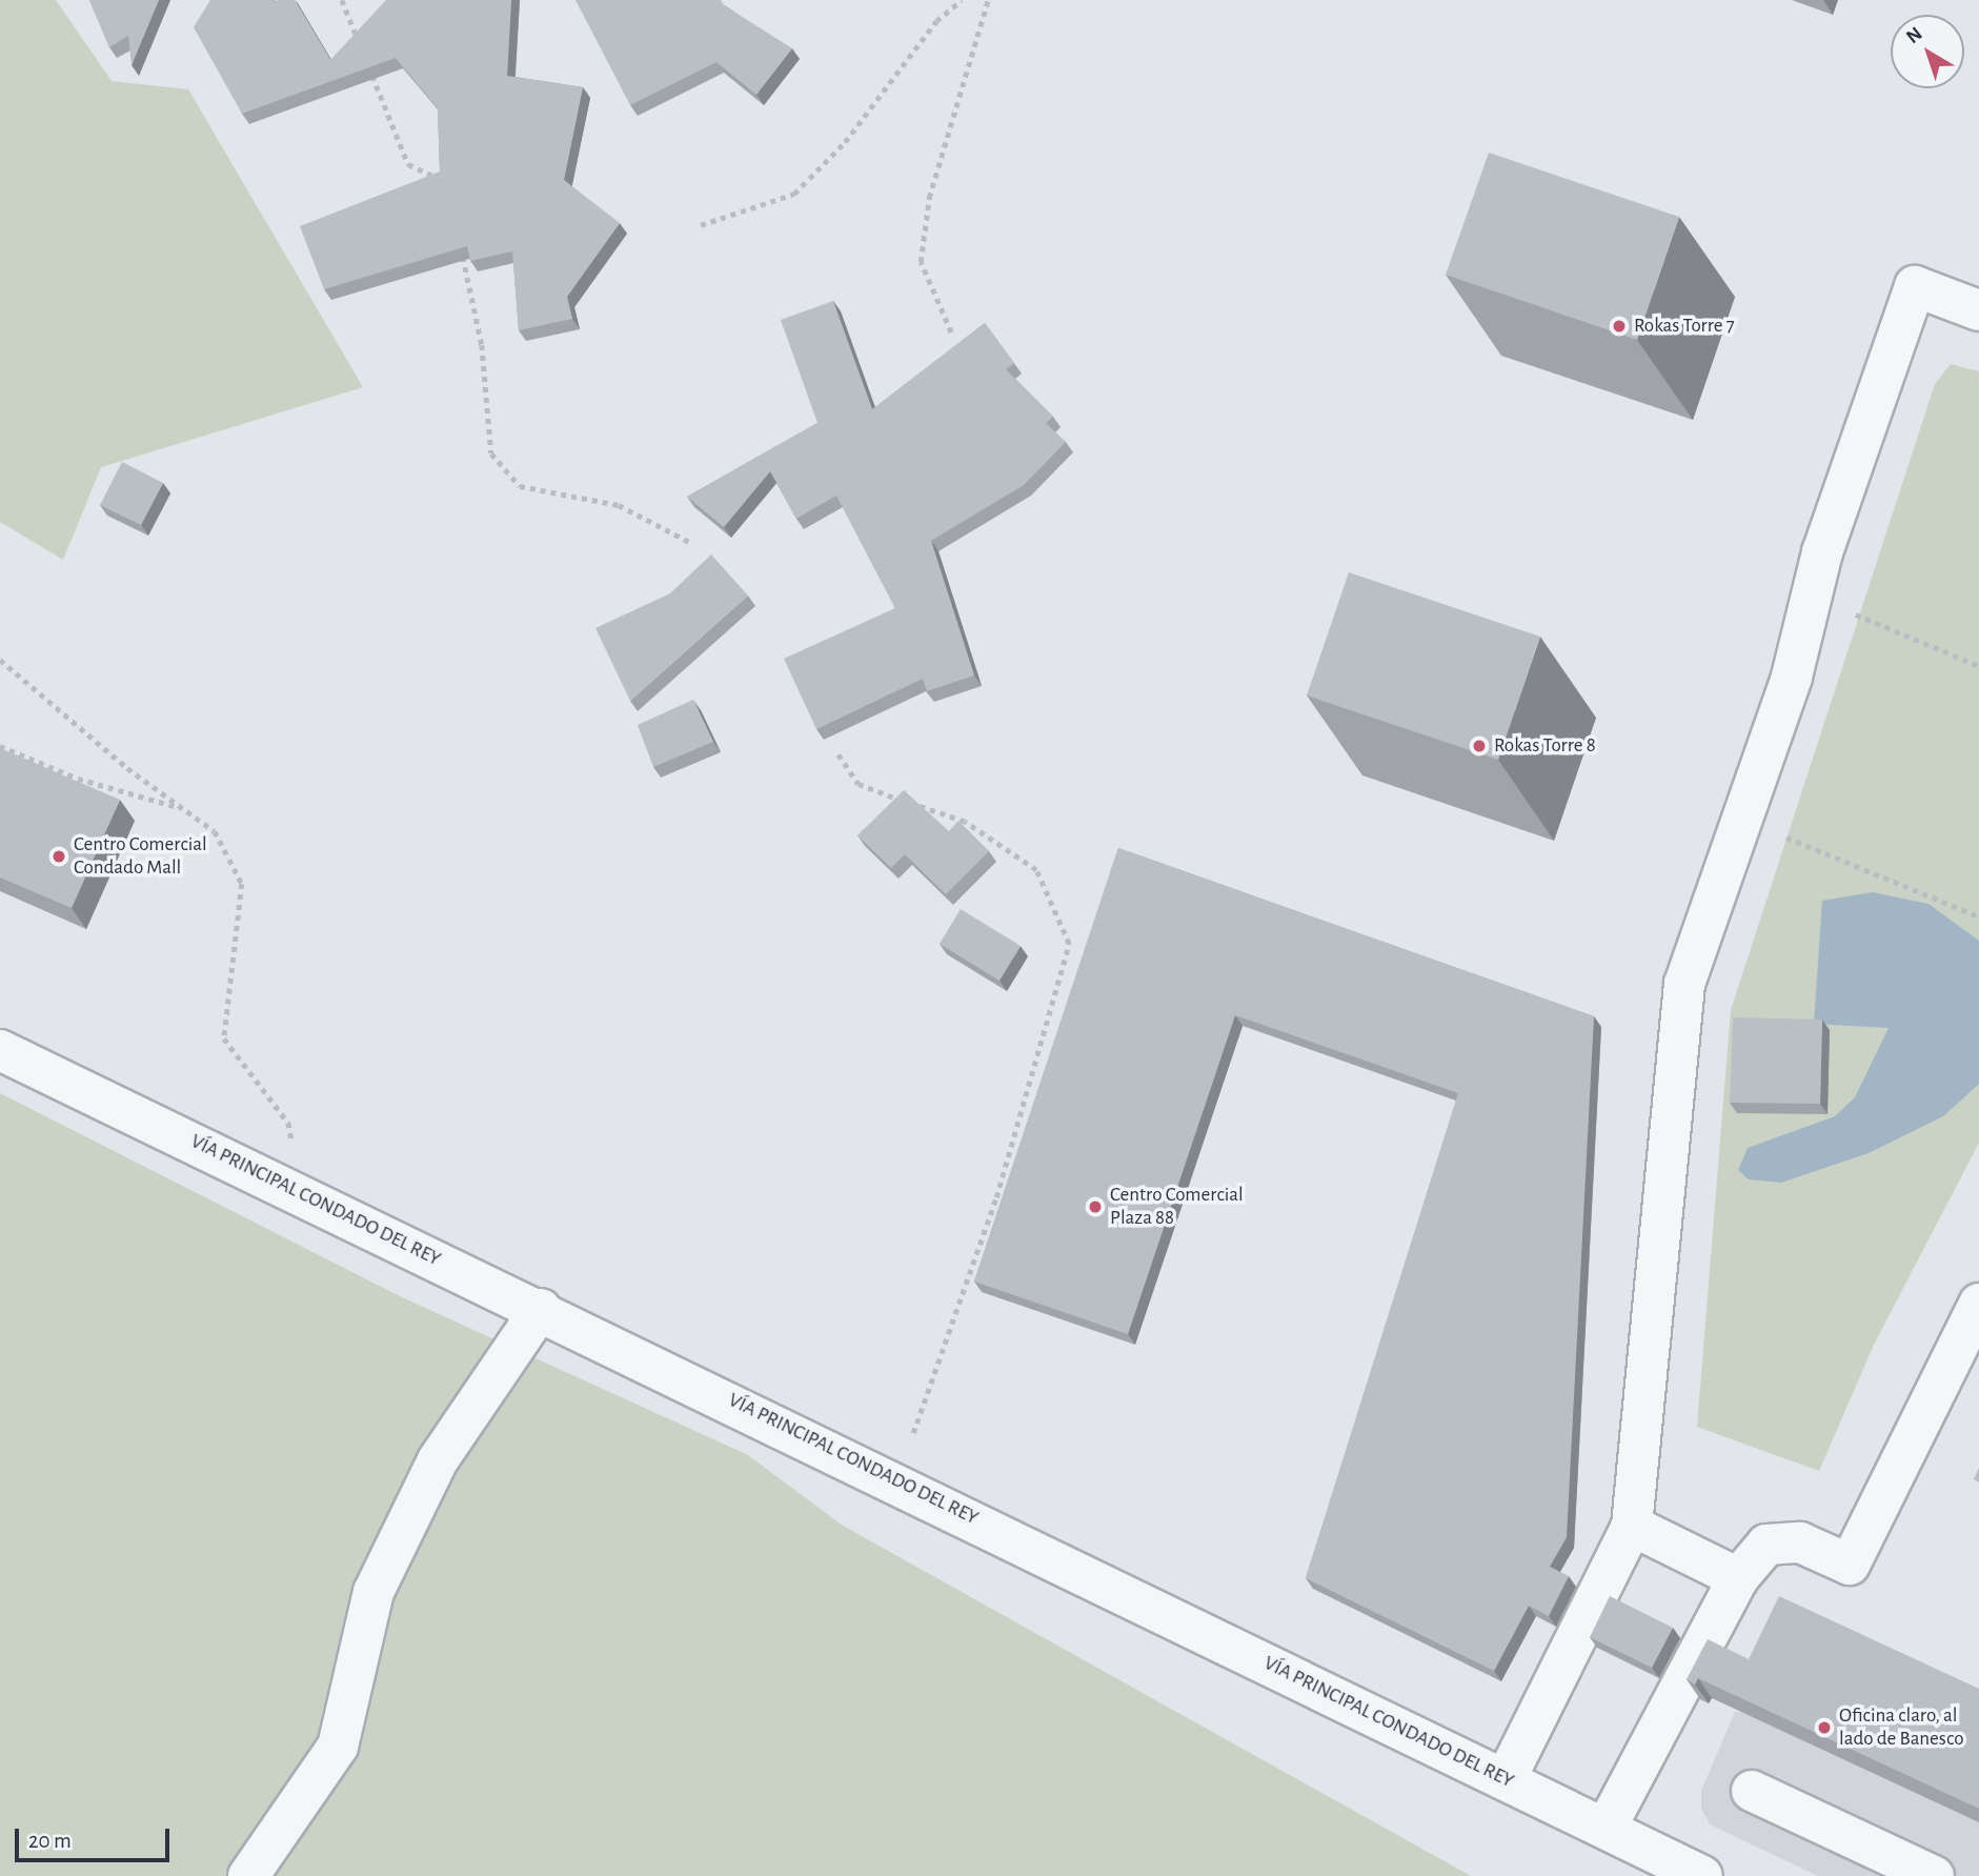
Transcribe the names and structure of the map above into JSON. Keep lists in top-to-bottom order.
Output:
{
  "streets": {
    "street": ["VÍA PRINCIPAL CONDADO DEL REY"]
  },
  "places": [
    "Rokas Torre 7",
    "Rokas Torre 8",
    "Centro Comercial Condado Mall",
    "Centro Comercial Plaza 88",
    "Oficina claro, al lado de Banesco"
  ],
  "scale_bar": "20 m",
  "north": "top left"
}
